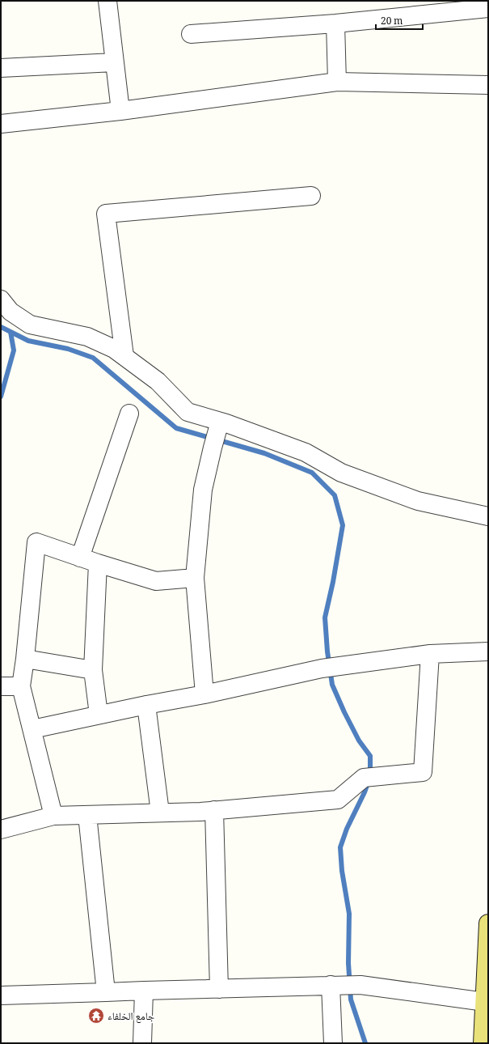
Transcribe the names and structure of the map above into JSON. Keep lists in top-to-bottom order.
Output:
{
  "places": {
    "temple": ["جامع الخلفاء"]
  },
  "scale_bar": "20 m"
}
